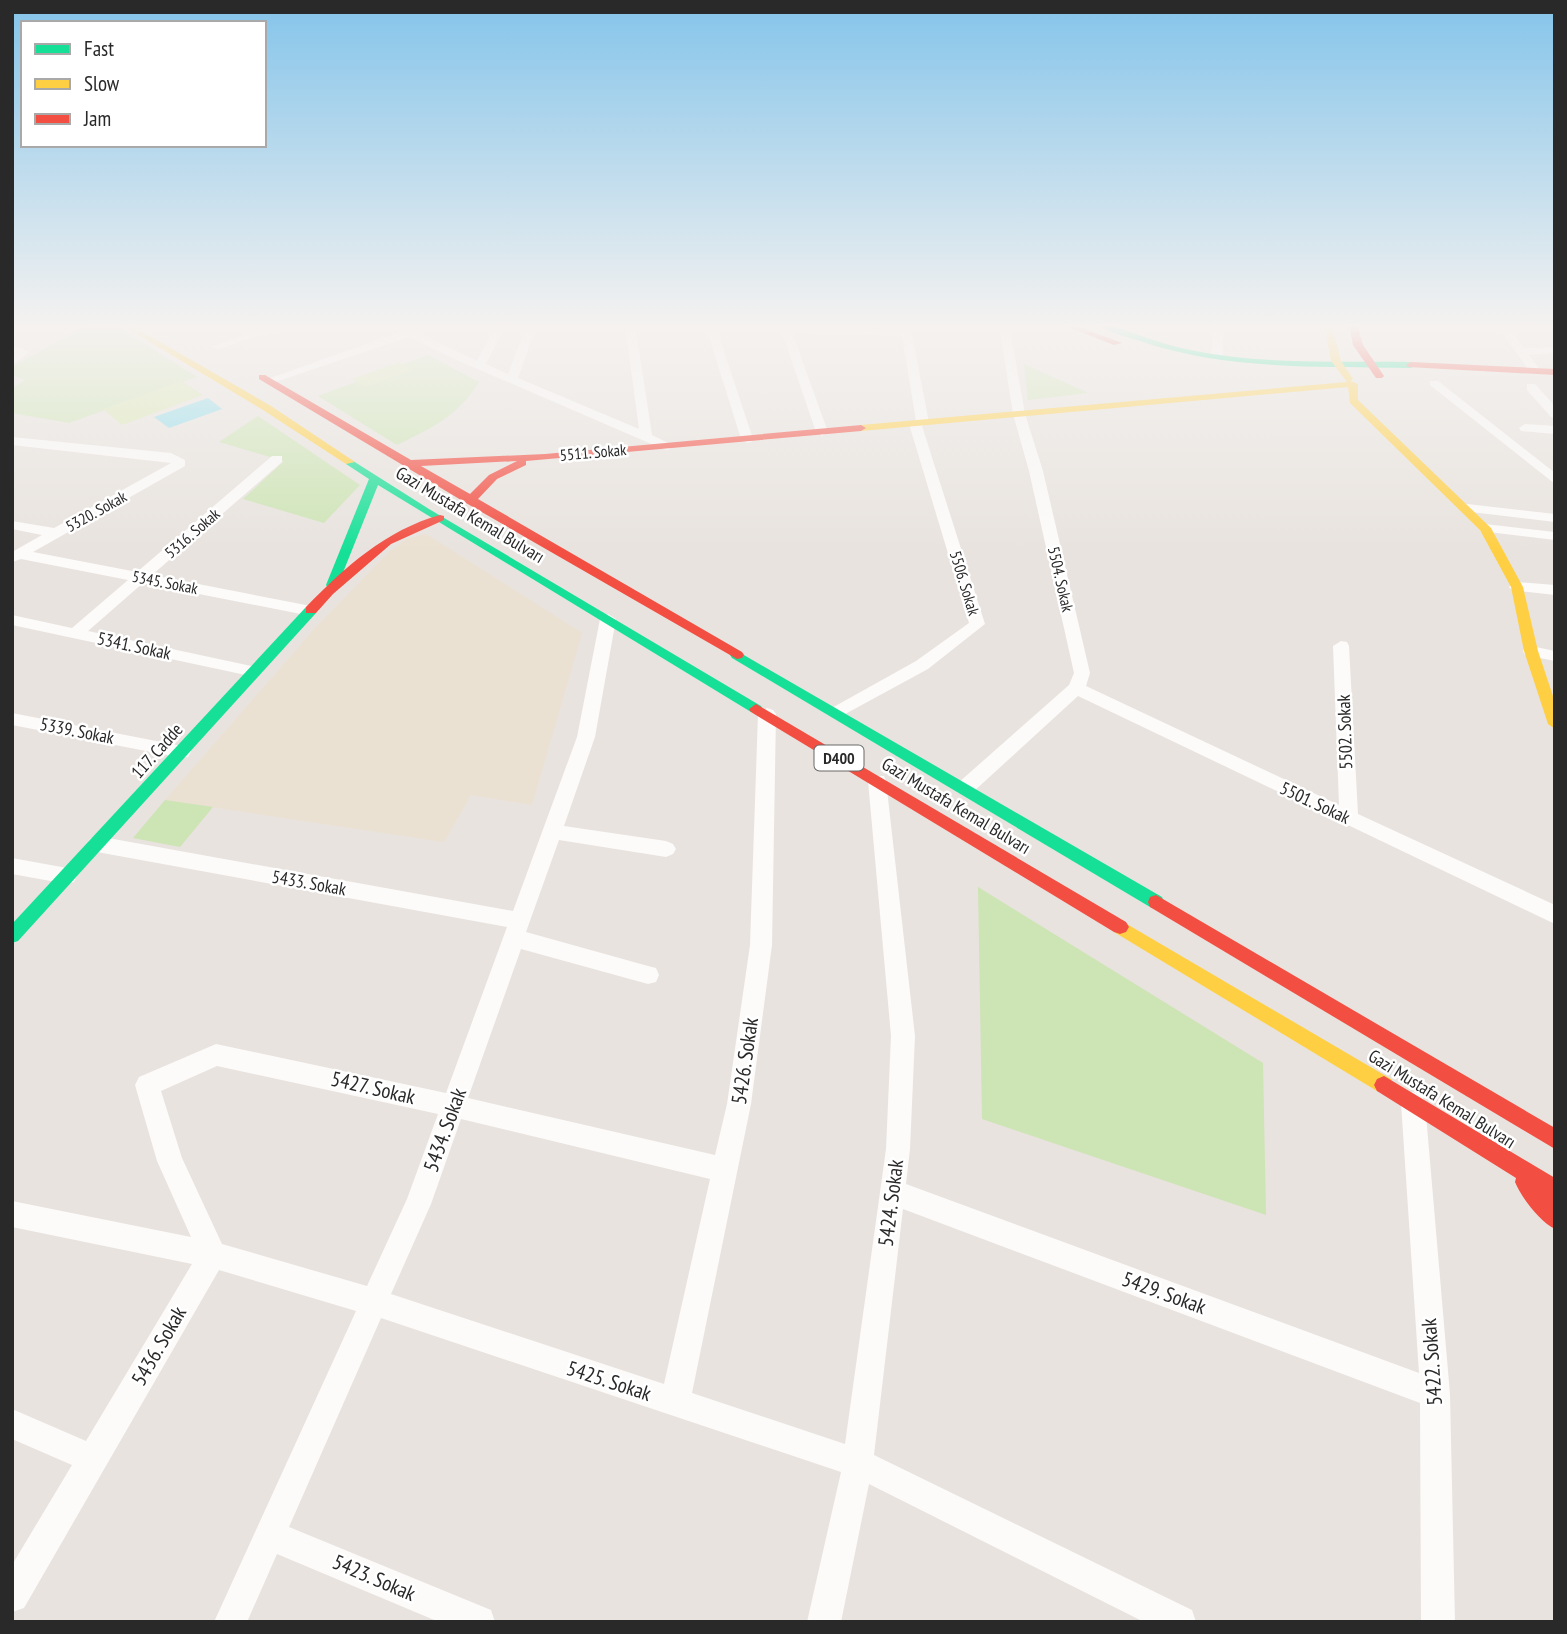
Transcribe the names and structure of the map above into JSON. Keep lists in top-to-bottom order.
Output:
{
  "streets": {
    "main road": [
      "5511. Sokak",
      "Gazi Mustafa Kemal Bulvarı",
      "117. Cadde",
      "D400"
    ],
    "street": [
      "5320. Sokak",
      "5316. Sokak",
      "5504. Sokak",
      "5345. Sokak",
      "5506. Sokak",
      "5341. Sokak",
      "5339. Sokak",
      "5502. Sokak",
      "5501. Sokak",
      "5433. Sokak",
      "5426. Sokak",
      "5427. Sokak",
      "5434. Sokak",
      "5424. Sokak",
      "5429. Sokak",
      "5436. Sokak",
      "5422. Sokak",
      "5425. Sokak",
      "5423. Sokak"
    ]
  },
  "crossings": [
    ["5511. Sokak", "5504. Sokak"],
    ["5511. Sokak", "5506. Sokak"],
    ["5320. Sokak", "5345. Sokak"],
    ["Gazi Mustafa Kemal Bulvarı", "5506. Sokak"],
    ["Gazi Mustafa Kemal Bulvarı", "117. Cadde"],
    ["Gazi Mustafa Kemal Bulvarı", "5426. Sokak"],
    ["Gazi Mustafa Kemal Bulvarı", "5434. Sokak"],
    ["Gazi Mustafa Kemal Bulvarı", "5424. Sokak"],
    ["Gazi Mustafa Kemal Bulvarı", "5422. Sokak"],
    ["5316. Sokak", "5345. Sokak"],
    ["5316. Sokak", "5341. Sokak"],
    ["5504. Sokak", "5501. Sokak"],
    ["5345. Sokak", "117. Cadde"],
    ["5341. Sokak", "117. Cadde"],
    ["5339. Sokak", "117. Cadde"],
    ["5502. Sokak", "5501. Sokak"],
    ["117. Cadde", "5433. Sokak"],
    ["5433. Sokak", "5434. Sokak"],
    ["5426. Sokak", "5427. Sokak"],
    ["5426. Sokak", "5425. Sokak"],
    ["5427. Sokak", "5434. Sokak"],
    ["5427. Sokak", "5436. Sokak"],
    ["5427. Sokak", "5425. Sokak"],
    ["5434. Sokak", "5425. Sokak"],
    ["5434. Sokak", "5423. Sokak"],
    ["5424. Sokak", "5429. Sokak"],
    ["5424. Sokak", "5425. Sokak"],
    ["5429. Sokak", "5422. Sokak"],
    ["5436. Sokak", "5425. Sokak"]
  ],
  "legend": ["Fast", "Slow", "Jam"]
}
